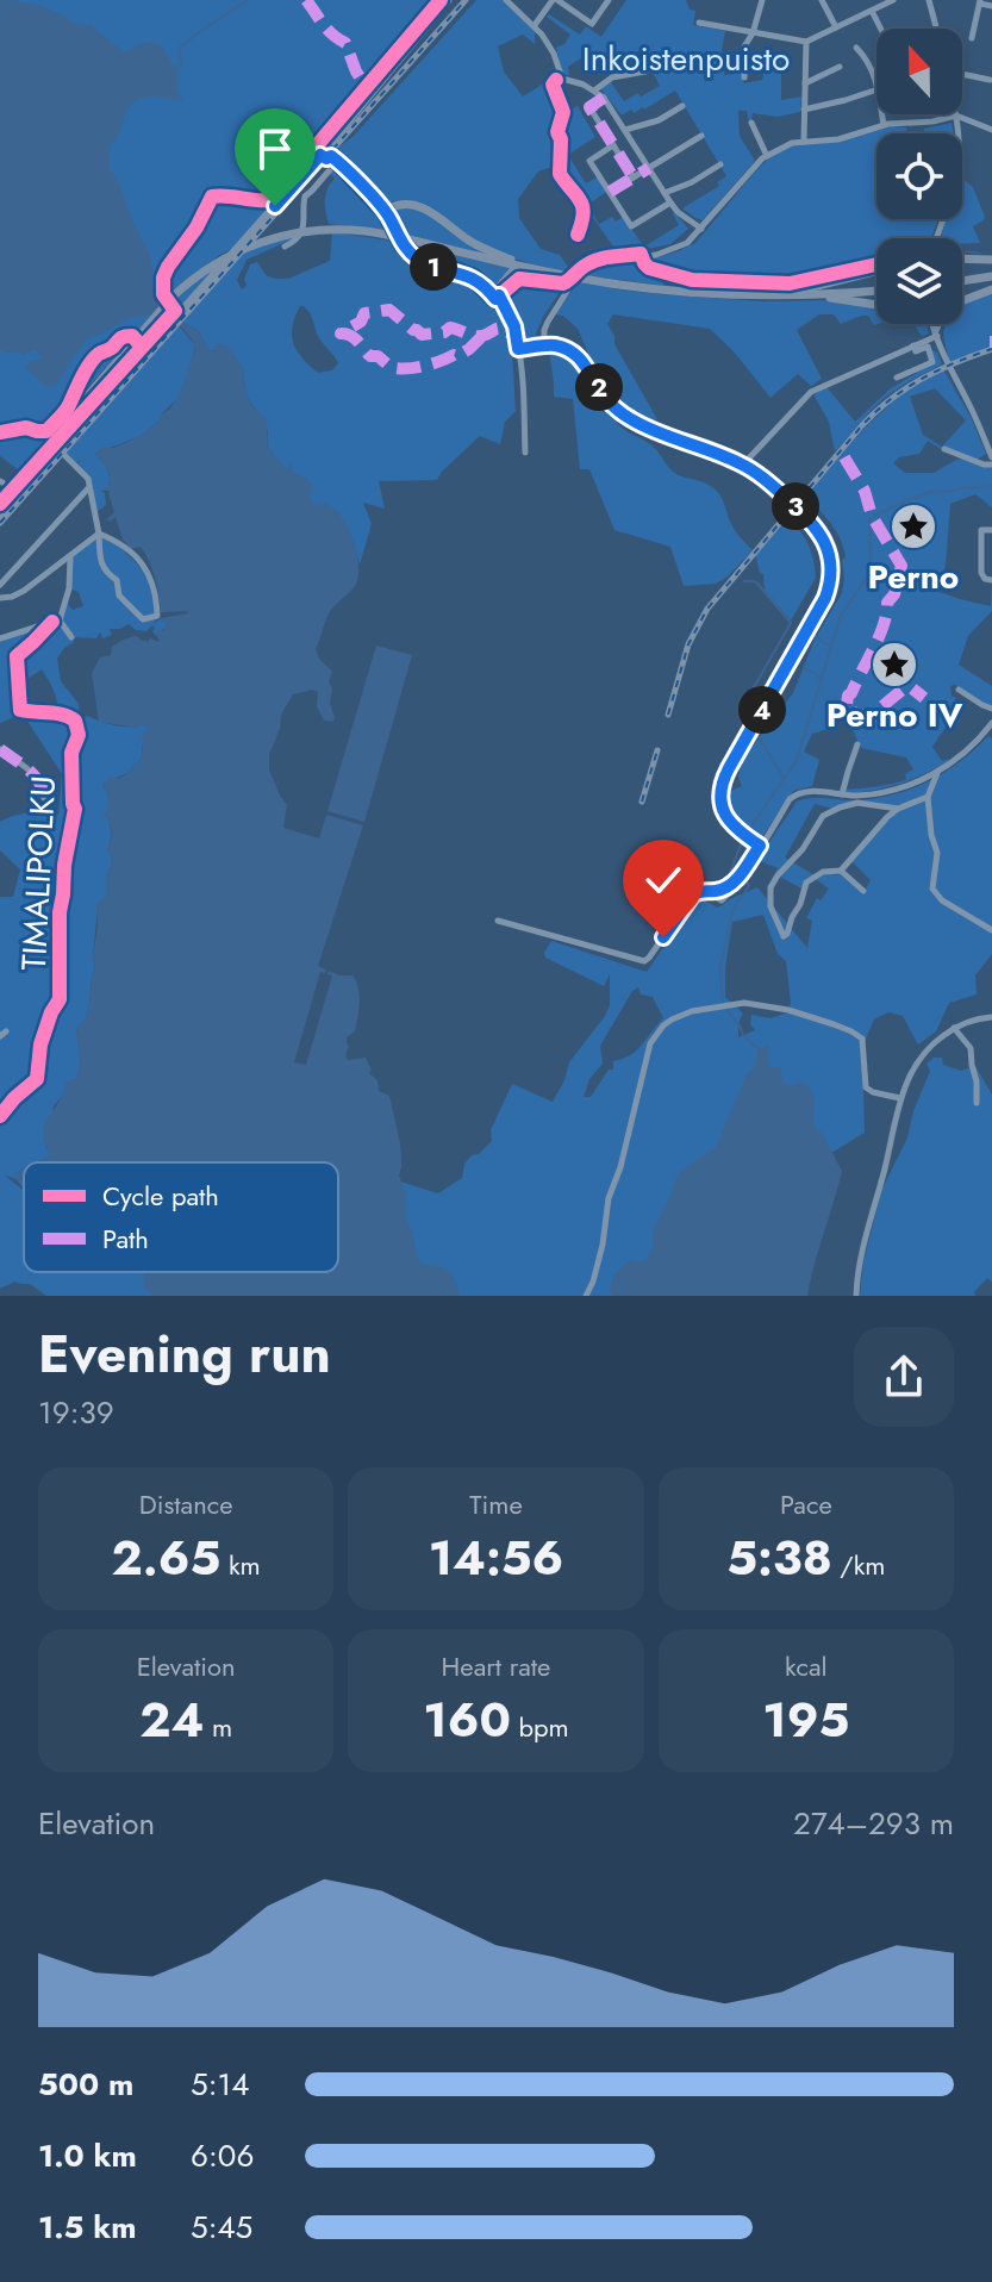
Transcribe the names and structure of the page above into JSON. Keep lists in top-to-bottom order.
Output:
{
  "streets": {
    "cycle path": ["TIMALIPOLKU"]
  },
  "parks": ["Inkoistenpuisto"],
  "places": {
    "place": ["Perno", "Perno IV"]
  },
  "legend": ["Cycle path", "Path"],
  "north": "top",
  "page": {
    "pins": [
      "1",
      "2",
      "3",
      "4"
    ],
    "heading": ["Evening run", "19:39"],
    "stats": [
      ["Distance", "2.65 km"],
      ["Time", "14:56"],
      ["Pace", "5:38 /km"],
      ["Elevation", "24 m"],
      ["Heart rate", "160 bpm"],
      ["kcal", "195"]
    ],
    "chart": ["Elevation", "274–293 m"],
    "list": [
      {
        "name": "500 m",
        "note": "5:14"
      },
      {
        "name": "1.0 km",
        "note": "6:06"
      },
      {
        "name": "1.5 km",
        "note": "5:45"
      }
    ]
  }
}
